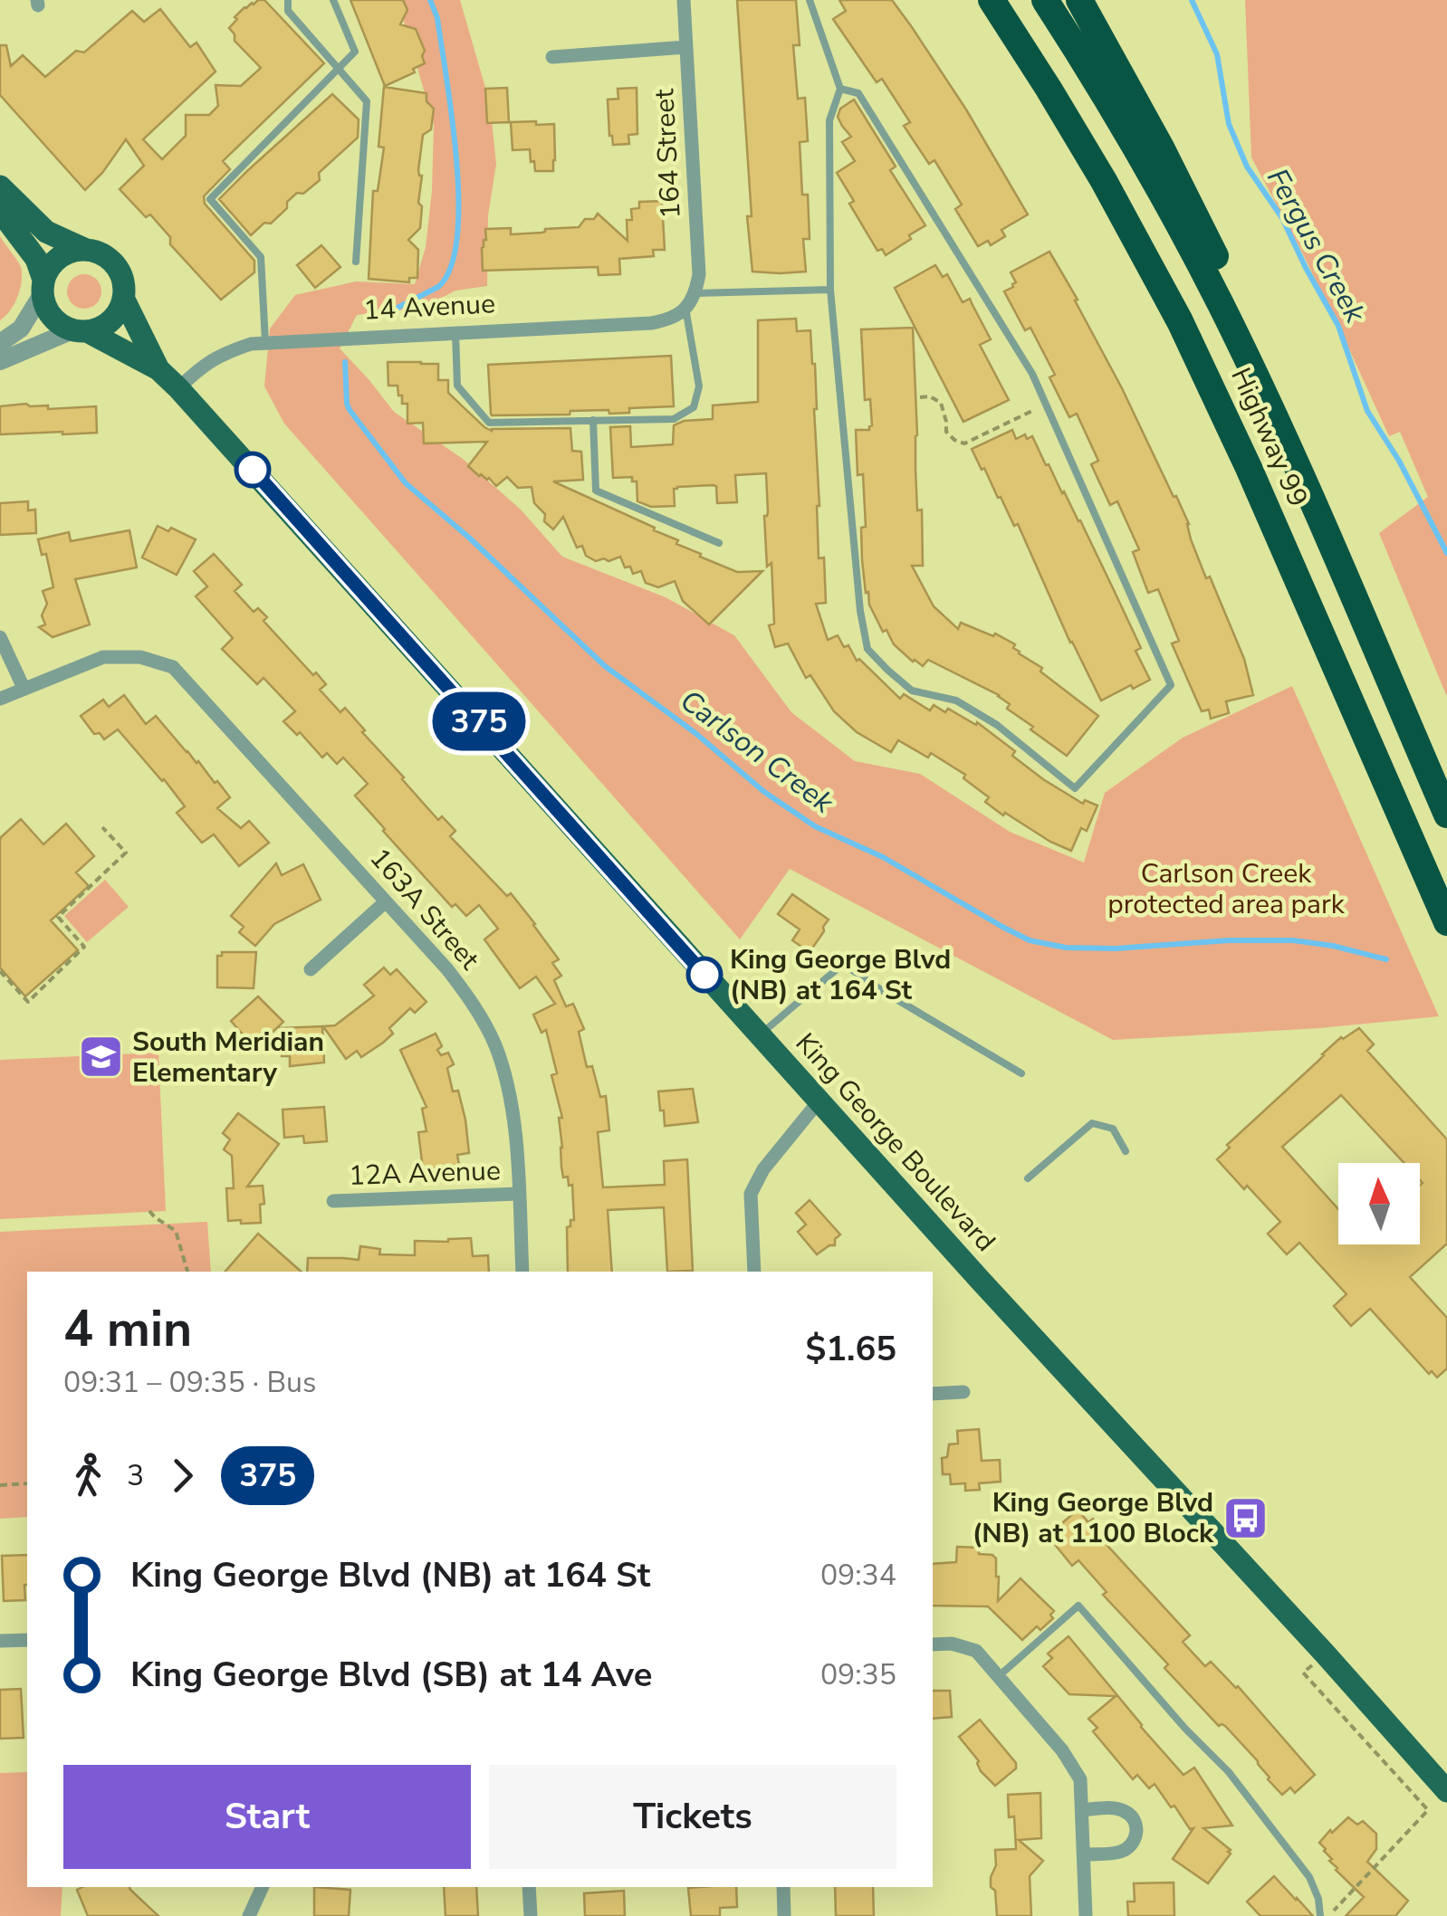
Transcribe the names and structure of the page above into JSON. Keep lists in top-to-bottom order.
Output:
{
  "streets": {
    "highway": ["Highway 99"],
    "main road": ["King George Boulevard"],
    "street": [
      "164 Street",
      "14 Avenue",
      "163A Street",
      "12A Avenue"
    ]
  },
  "crossings": [
    ["164 Street", "14 Avenue"],
    ["14 Avenue", "King George Boulevard"],
    ["163A Street", "12A Avenue"]
  ],
  "water": ["Fergus Creek", "Carlson Creek"],
  "parks": ["Carlson Creek protected area park"],
  "places": {
    "other": ["King George Blvd (NB) at 164 St"],
    "school or university": ["South Meridian Elementary"],
    "bus stop": ["King George Blvd (NB) at 1100 Block"]
  },
  "lines": ["bus line 375"],
  "north": "top",
  "page": {
    "on_map": "375",
    "heading": ["4 min", "09:31 – 09:35 · Bus", "$1.65"],
    "legs": ["3", "375"],
    "list": [
      {
        "name": "King George Blvd (NB) at 164 St",
        "value": "09:34"
      },
      {
        "name": "King George Blvd (SB) at 14 Ave",
        "value": "09:35"
      }
    ],
    "buttons": ["Start", "Tickets"]
  }
}
